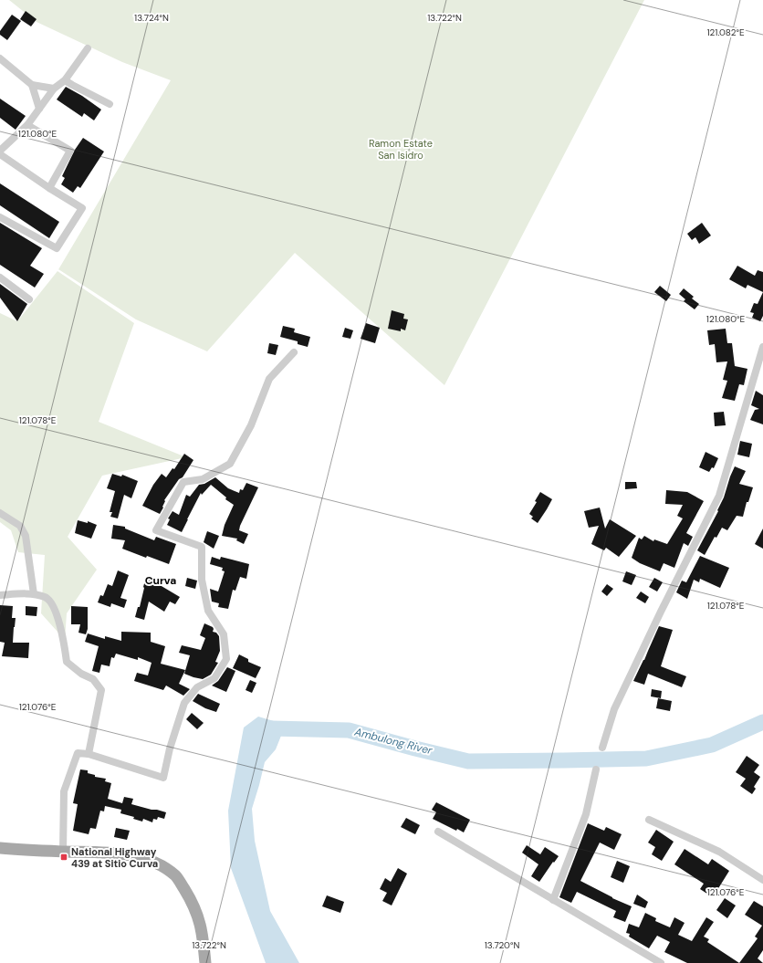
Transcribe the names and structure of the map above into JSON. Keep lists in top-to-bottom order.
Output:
{
  "districts": ["Curva"],
  "water": ["Ambulong River"],
  "parks": ["Ramon Estate San Isidro"],
  "places": {
    "transit": ["National Highway 439 at Sitio Curva"]
  },
  "coordinates": [
    "13.724°N",
    "13.722°N",
    "121.082°E",
    "121.080°E",
    "121.078°E",
    "121.076°E",
    "13.720°N"
  ]
}
